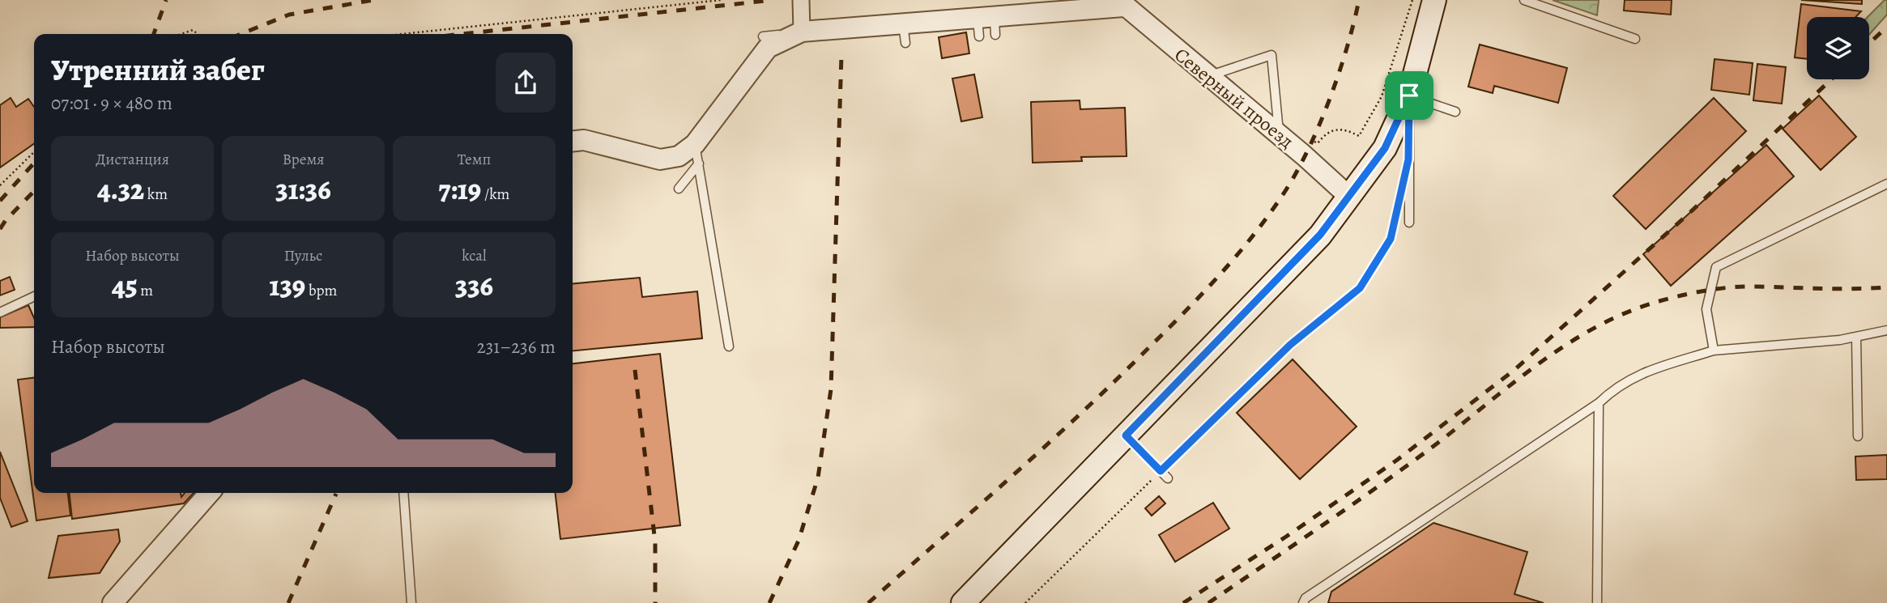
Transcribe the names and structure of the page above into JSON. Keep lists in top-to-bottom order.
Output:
{
  "streets": {
    "street": ["Северный проезд"]
  },
  "page": {
    "heading": ["Утренний забег", "07:01 · 9 × 480 m"],
    "stats": [
      ["Дистанция", "4.32 km"],
      ["Время", "31:36"],
      ["Темп", "7:19 /km"],
      ["Набор высоты", "45 m"],
      ["Пульс", "139 bpm"],
      ["kcal", "336"]
    ],
    "chart": ["Набор высоты", "231–236 m"]
  }
}
